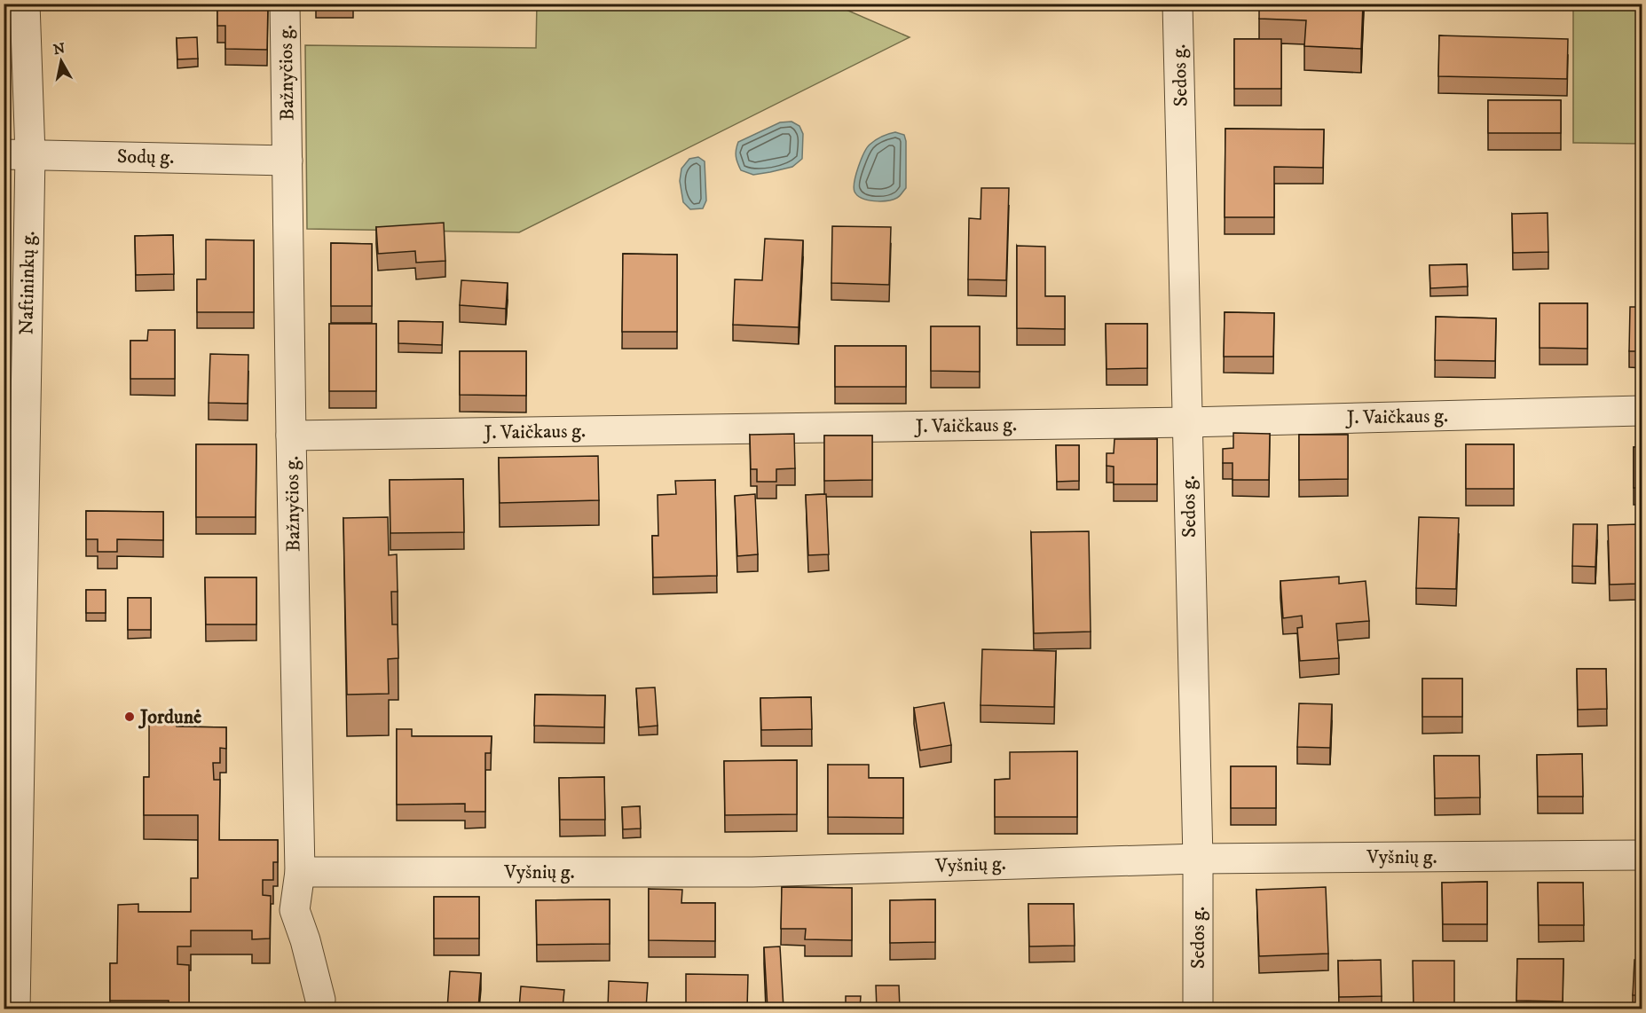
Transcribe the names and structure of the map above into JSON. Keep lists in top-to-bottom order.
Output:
{
  "streets": {
    "street": [
      "Bažnyčios g.",
      "Sedos g.",
      "Sodų g.",
      "Naftininkų g.",
      "J. Vaičkaus g.",
      "Vyšnių g."
    ]
  },
  "crossings": [
    ["Bažnyčios g.", "Sodų g."],
    ["Bažnyčios g.", "J. Vaičkaus g."],
    ["Bažnyčios g.", "Vyšnių g."],
    ["Sedos g.", "J. Vaičkaus g."],
    ["Sedos g.", "Vyšnių g."],
    ["Sodų g.", "Naftininkų g."]
  ],
  "places": ["Jordunė"],
  "north": "top"
}
